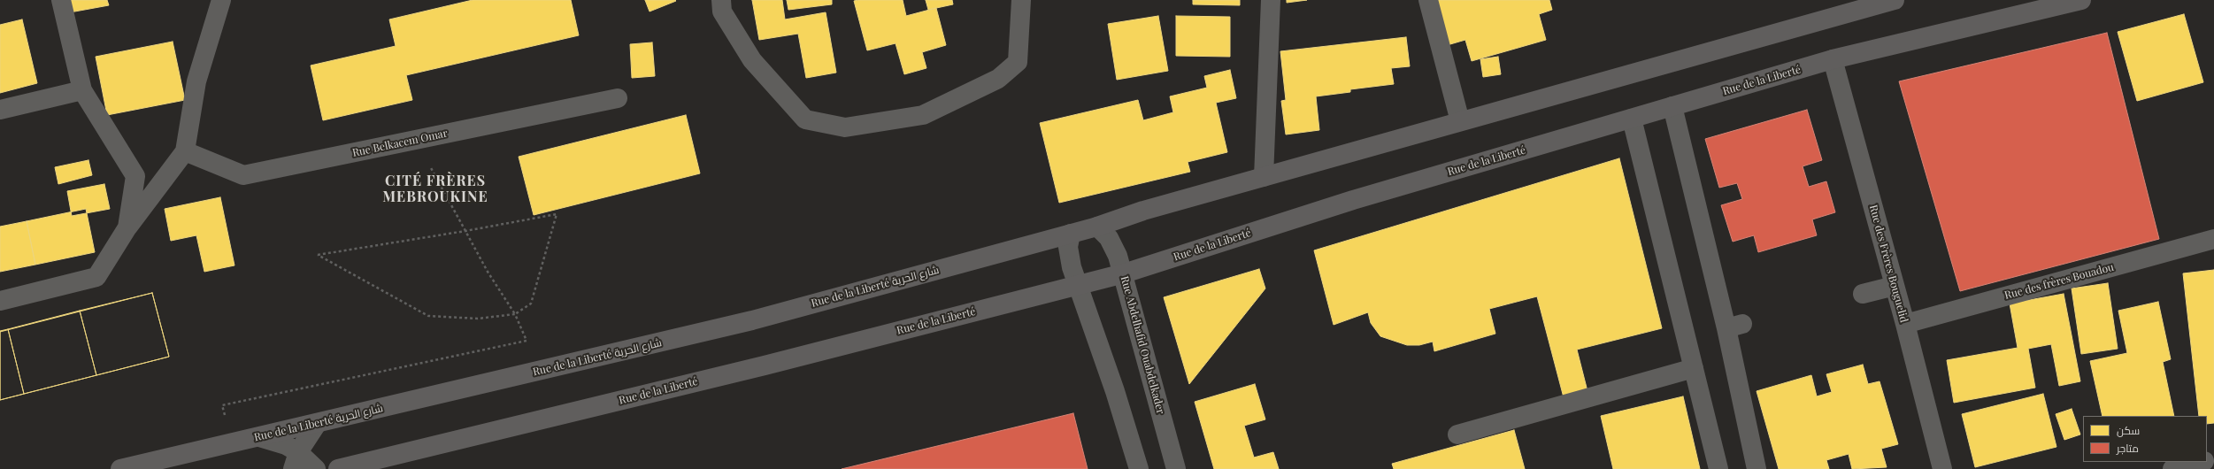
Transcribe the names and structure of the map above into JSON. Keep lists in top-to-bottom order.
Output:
{
  "streets": {
    "main road": ["Rue de la Liberté", "Rue de la Liberté شارع الحرية"],
    "street": [
      "Rue Belkacem Omar",
      "Rue des Frères Bouguelid",
      "Rue des frères Bouadou",
      "Rue Abdelhafid Ouabdelkader"
    ]
  },
  "crossings": [
    ["Rue de la Liberté", "Rue des Frères Bouguelid"],
    ["Rue de la Liberté", "Rue Abdelhafid Ouabdelkader"],
    ["Rue des Frères Bouguelid", "Rue des frères Bouadou"]
  ],
  "districts": ["CITÉ FRÈRES MEBROUKINE"],
  "legend": ["سكن", "متاجر"]
}
